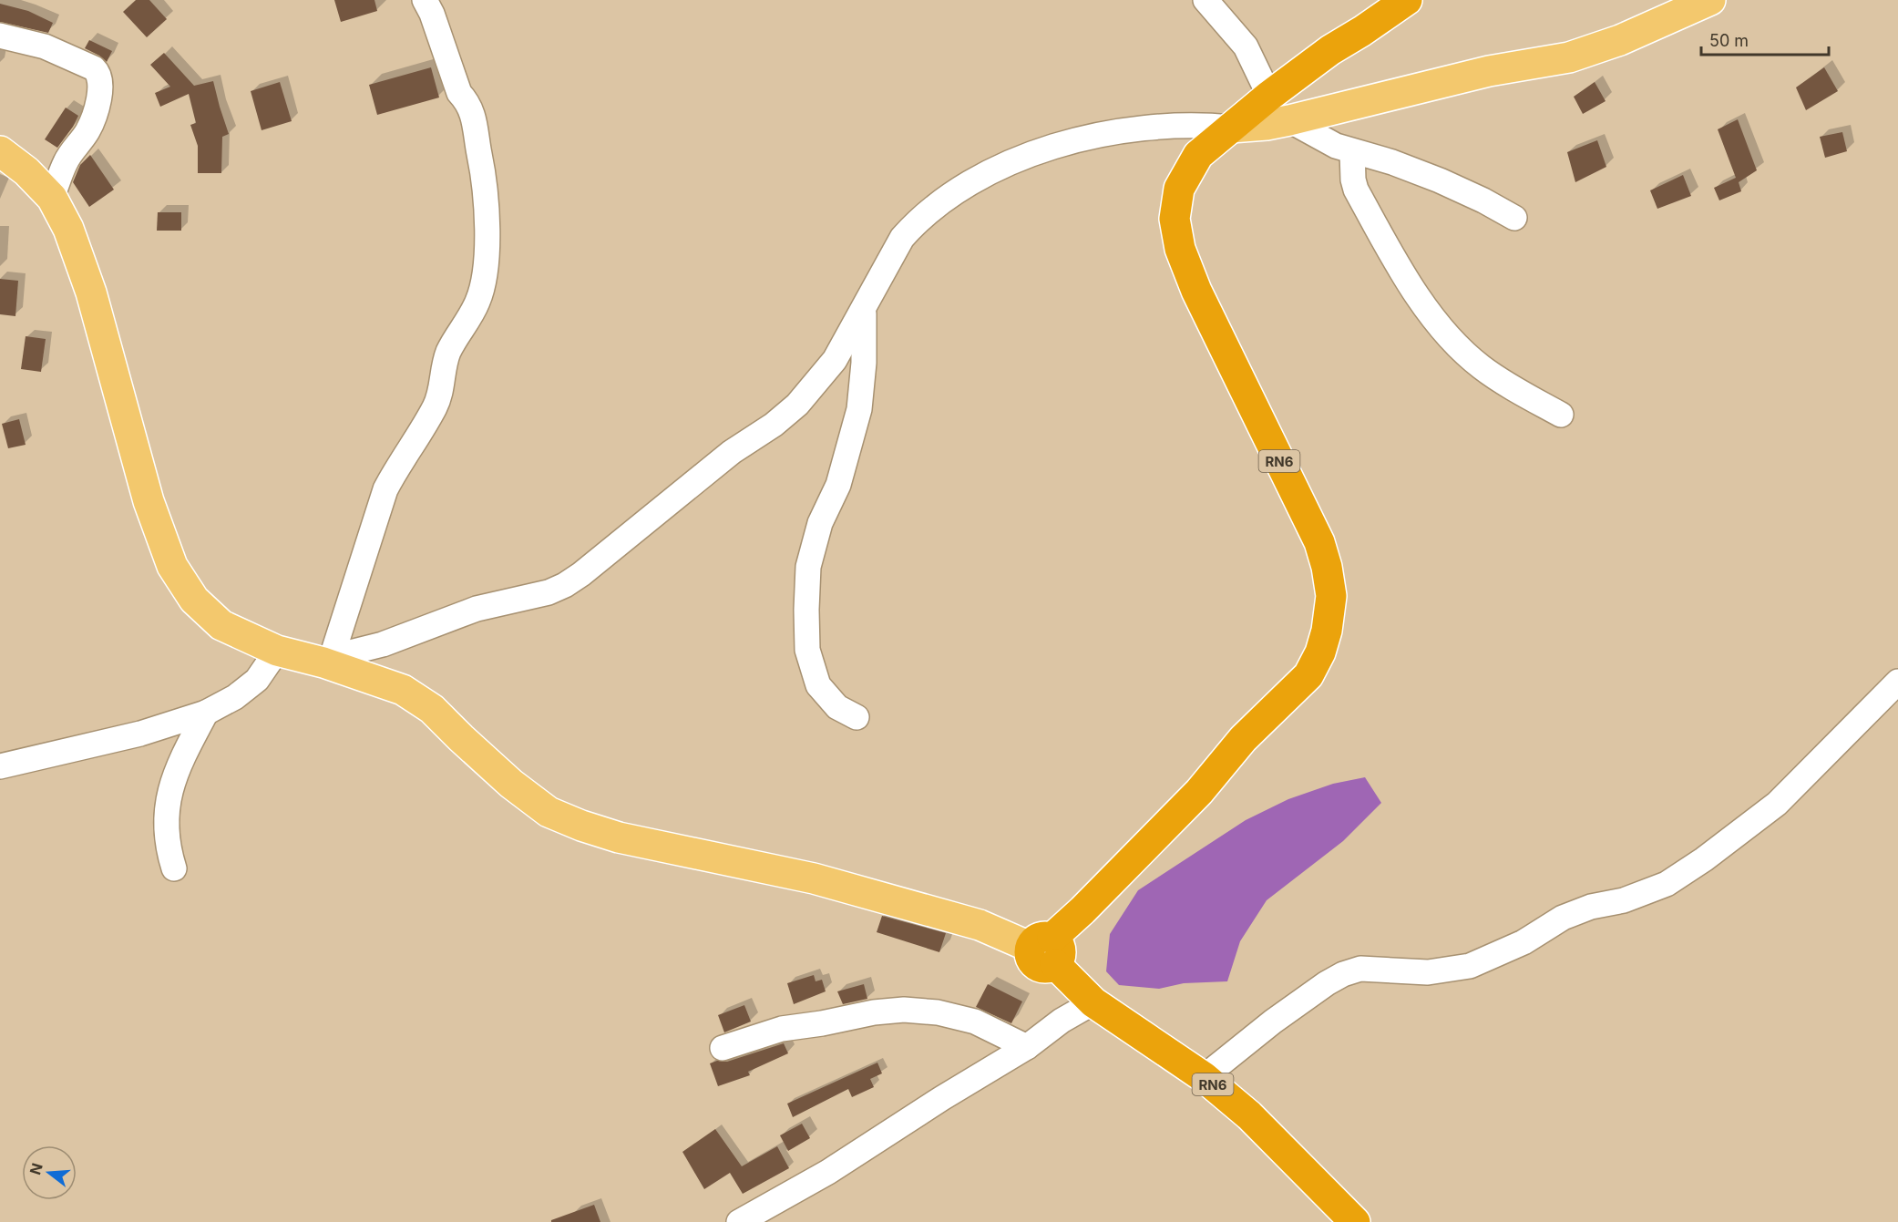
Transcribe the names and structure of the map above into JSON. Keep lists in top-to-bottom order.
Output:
{
  "streets": {
    "highway": ["RN6"]
  },
  "scale_bar": "50 m",
  "north": "left"
}
